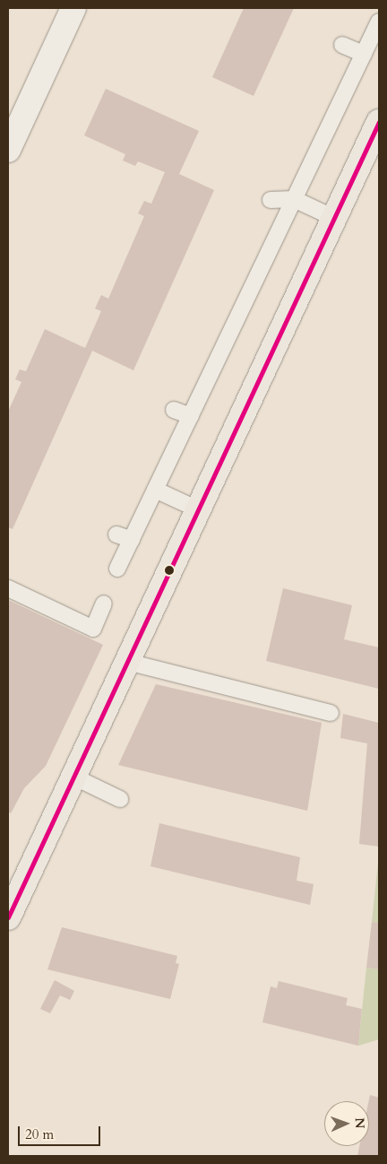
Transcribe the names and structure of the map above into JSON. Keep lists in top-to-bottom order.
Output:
{
  "scale_bar": "20 m",
  "north": "right"
}
